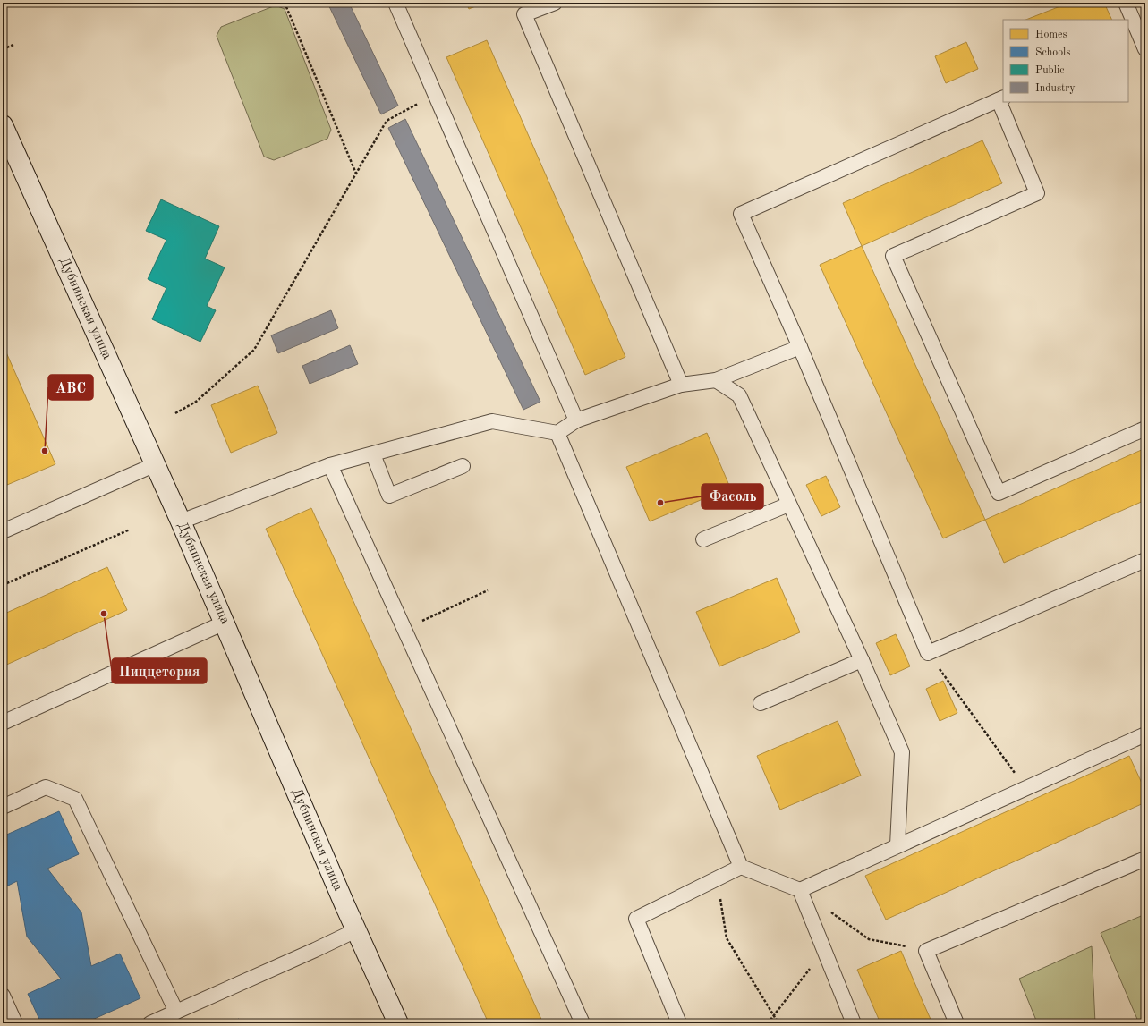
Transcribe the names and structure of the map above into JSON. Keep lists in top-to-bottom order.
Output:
{
  "streets": {
    "main road": ["Дубнинская улица"]
  },
  "places": ["ABC", "Фасоль", "Пиццетория"],
  "legend": [
    "Homes",
    "Schools",
    "Public",
    "Industry"
  ]
}
